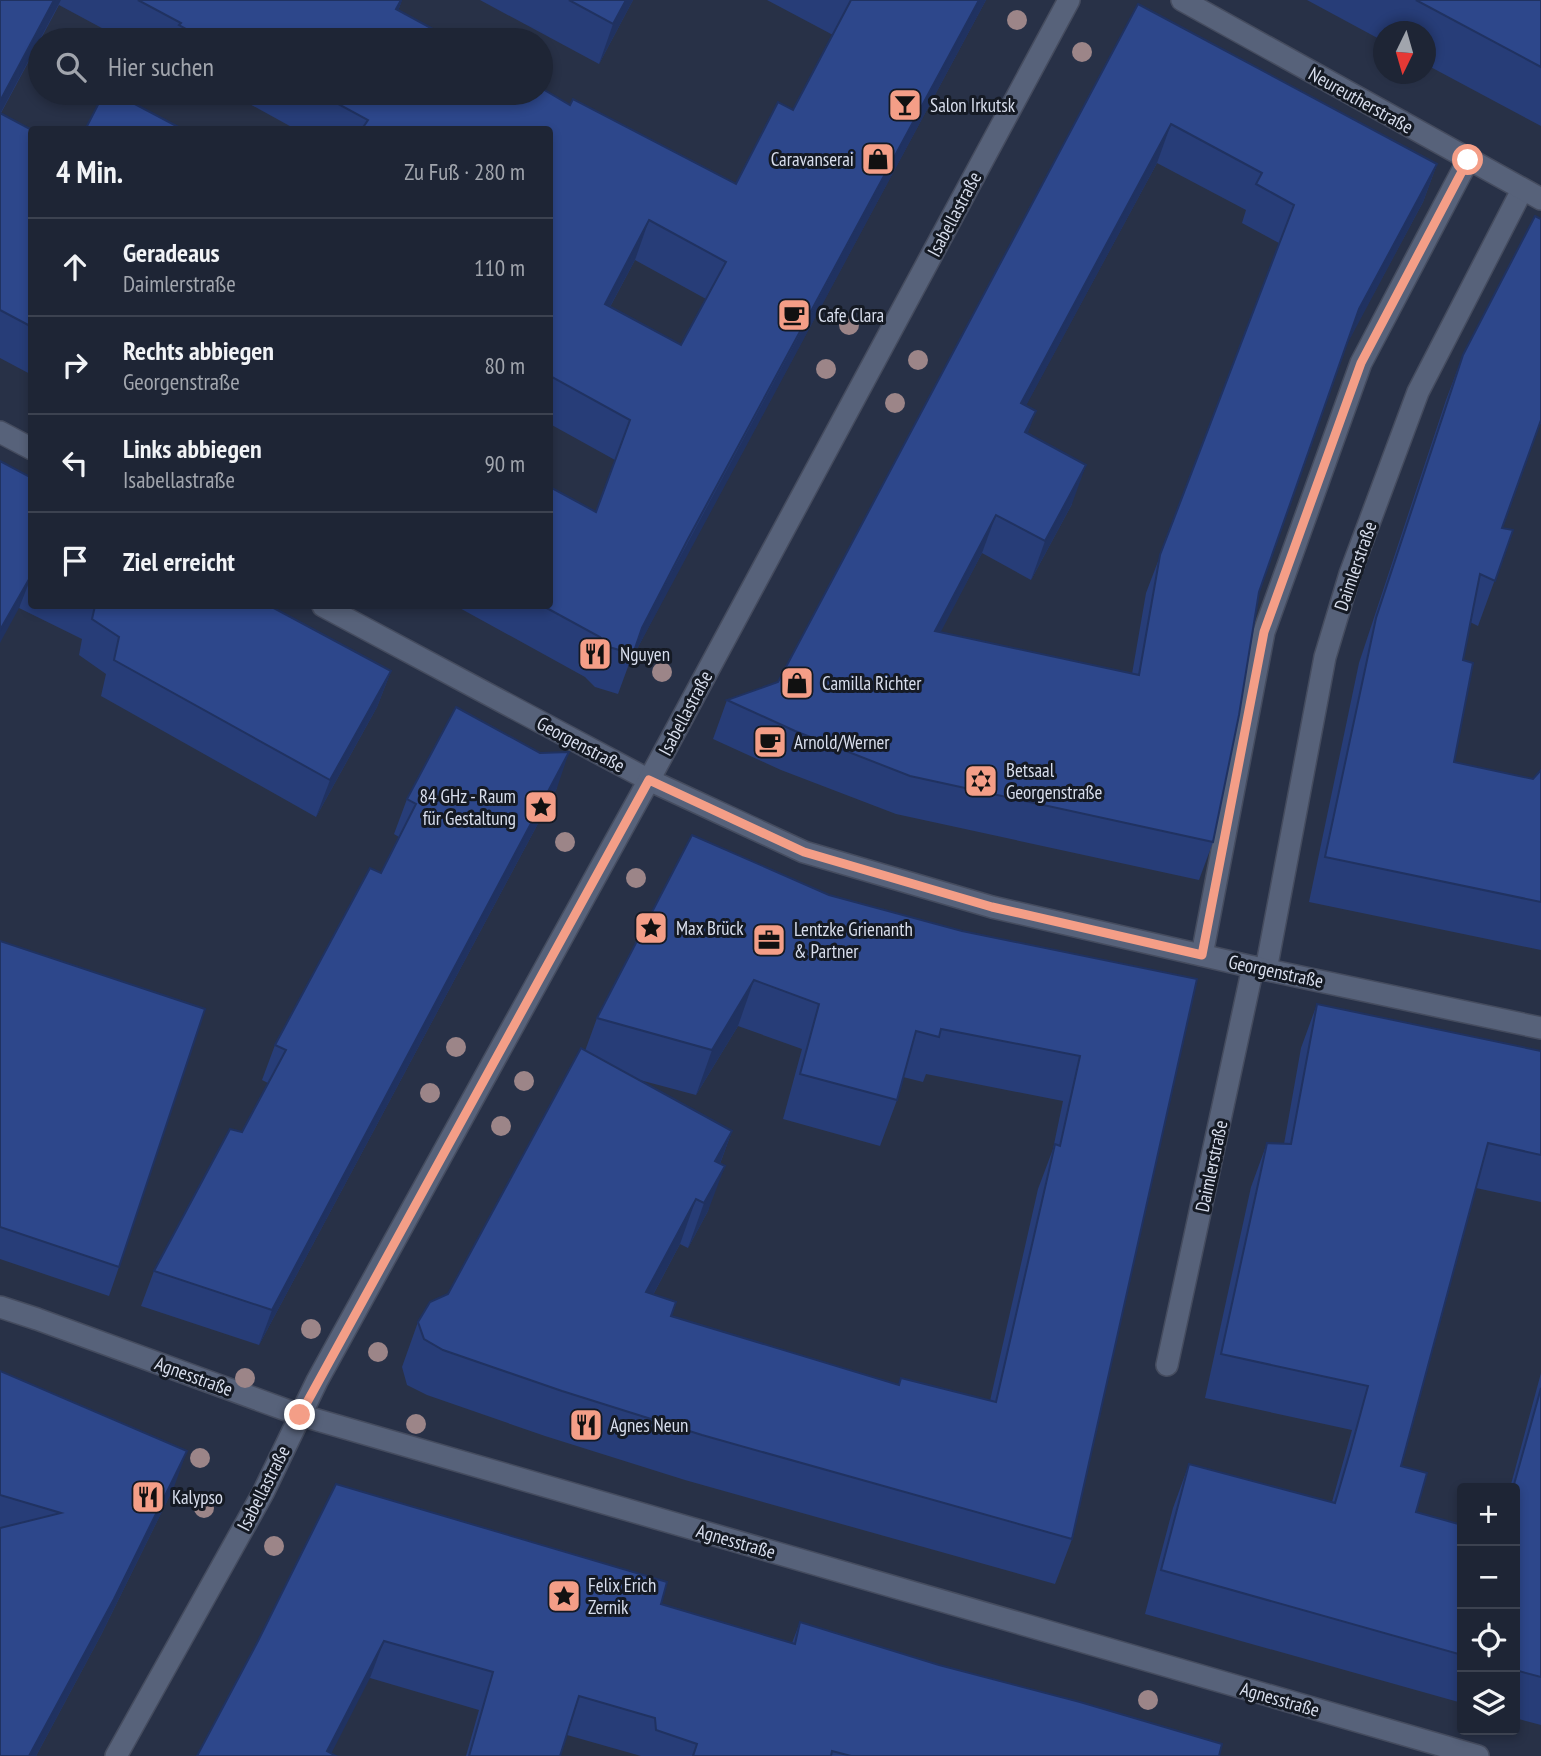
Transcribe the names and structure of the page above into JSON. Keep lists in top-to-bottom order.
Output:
{
  "streets": {
    "street": [
      "Neureutherstraße",
      "Isabellastraße",
      "Daimlerstraße",
      "Georgenstraße",
      "Agnesstraße"
    ]
  },
  "crossings": [
    ["Neureutherstraße", "Daimlerstraße"],
    ["Isabellastraße", "Georgenstraße"],
    ["Isabellastraße", "Agnesstraße"],
    ["Daimlerstraße", "Georgenstraße"]
  ],
  "places": {
    "bar": ["Salon Irkutsk"],
    "shop": ["Caravanserai", "Camilla Richter"],
    "cafe": ["Cafe Clara", "Arnold/Werner"],
    "restaurant": ["Nguyen", "Agnes Neun", "Kalypso"],
    "synagogue": ["Betsaal Georgenstraße"],
    "place": ["84 GHz - Raum für Gestaltung", "Max Brück", "Felix Erich Zernik"],
    "office": ["Lentzke Grienanth & Partner"]
  },
  "north": "bottom",
  "page": {
    "search": "Hier suchen",
    "heading": ["4 Min.", "Zu Fuß · 280 m"],
    "list": [
      ["Geradeaus", "Daimlerstraße", "110 m"],
      ["Rechts abbiegen", "Georgenstraße", "80 m"],
      ["Links abbiegen", "Isabellastraße", "90 m"],
      "Ziel erreicht"
    ],
    "map_buttons": ["+", "−"]
  }
}
